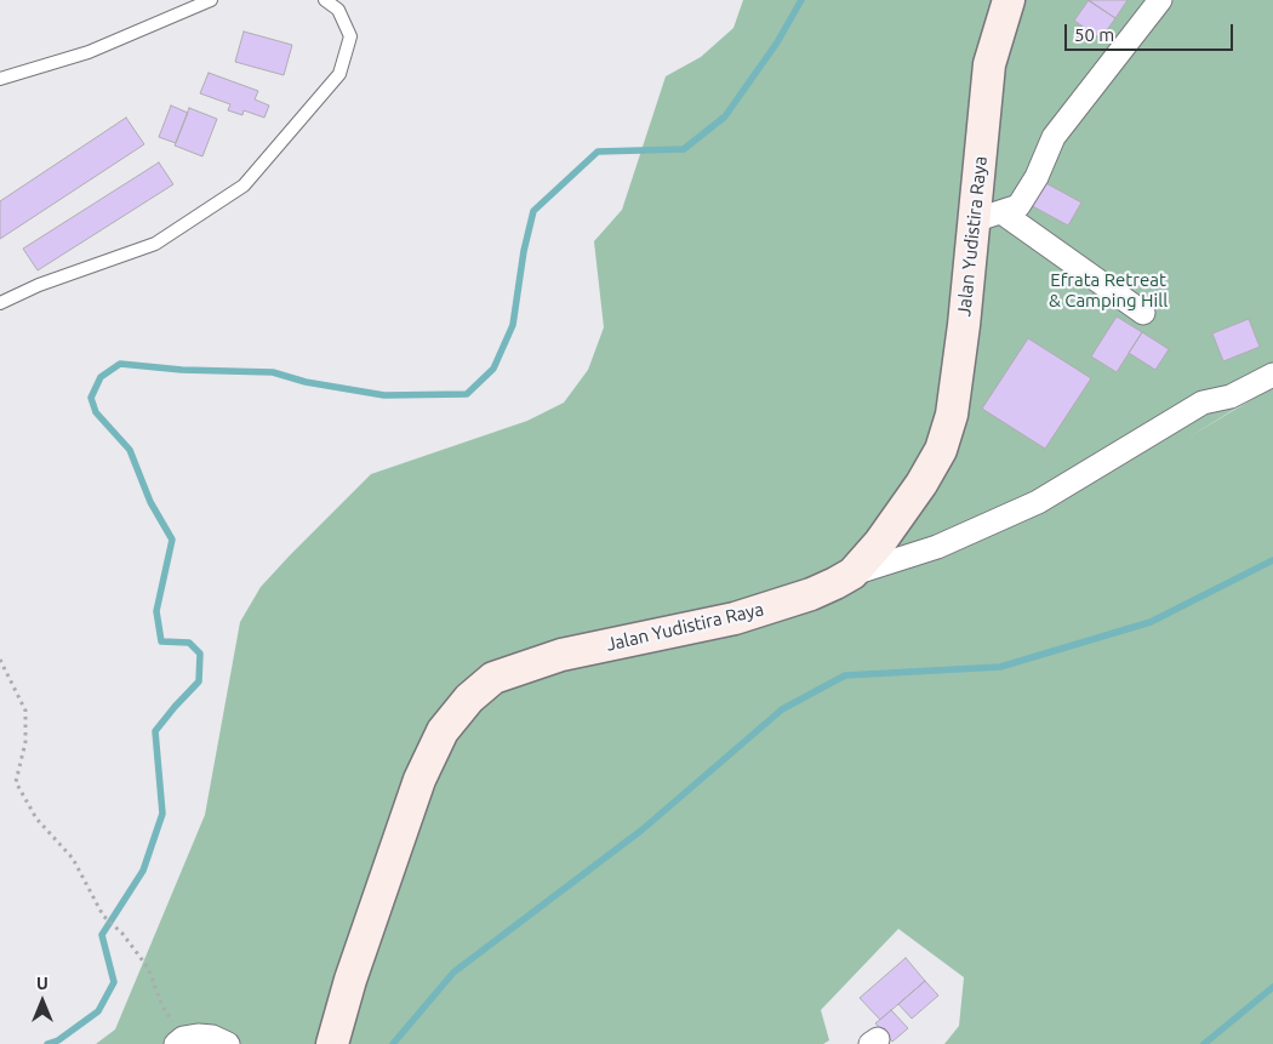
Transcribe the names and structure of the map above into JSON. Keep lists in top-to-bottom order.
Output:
{
  "streets": {
    "street": ["Jalan Yudistira Raya"]
  },
  "parks": ["Efrata Retreat & Camping Hill"],
  "scale_bar": "50 m",
  "north": "top"
}
